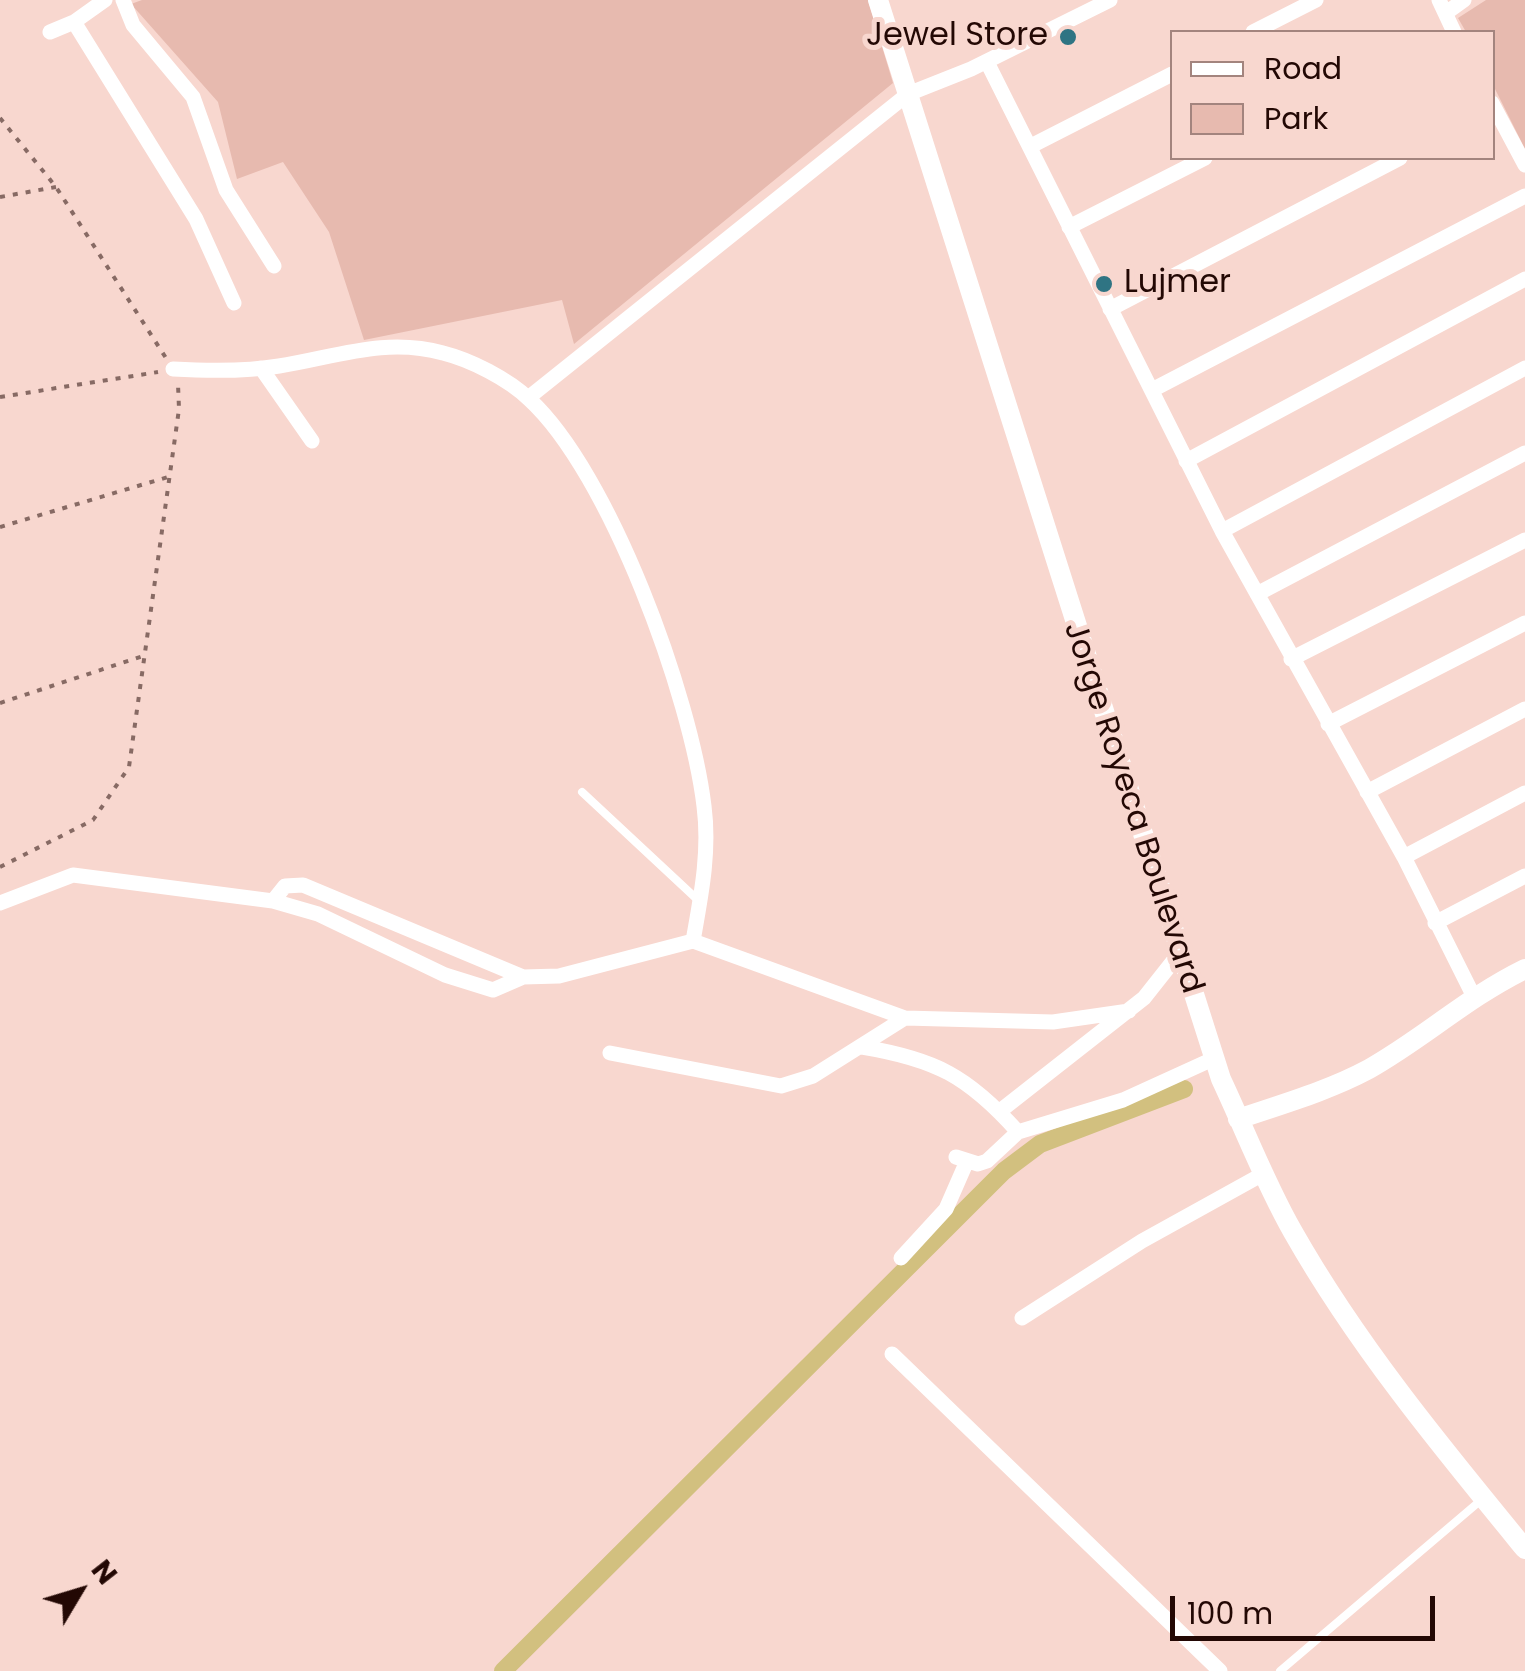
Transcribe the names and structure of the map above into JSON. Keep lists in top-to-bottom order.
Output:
{
  "streets": {
    "street": ["Jorge Royeca Boulevard"]
  },
  "places": ["Jewel Store", "Lujmer"],
  "legend": ["Road", "Park"],
  "scale_bar": "100 m",
  "north": "top right"
}
